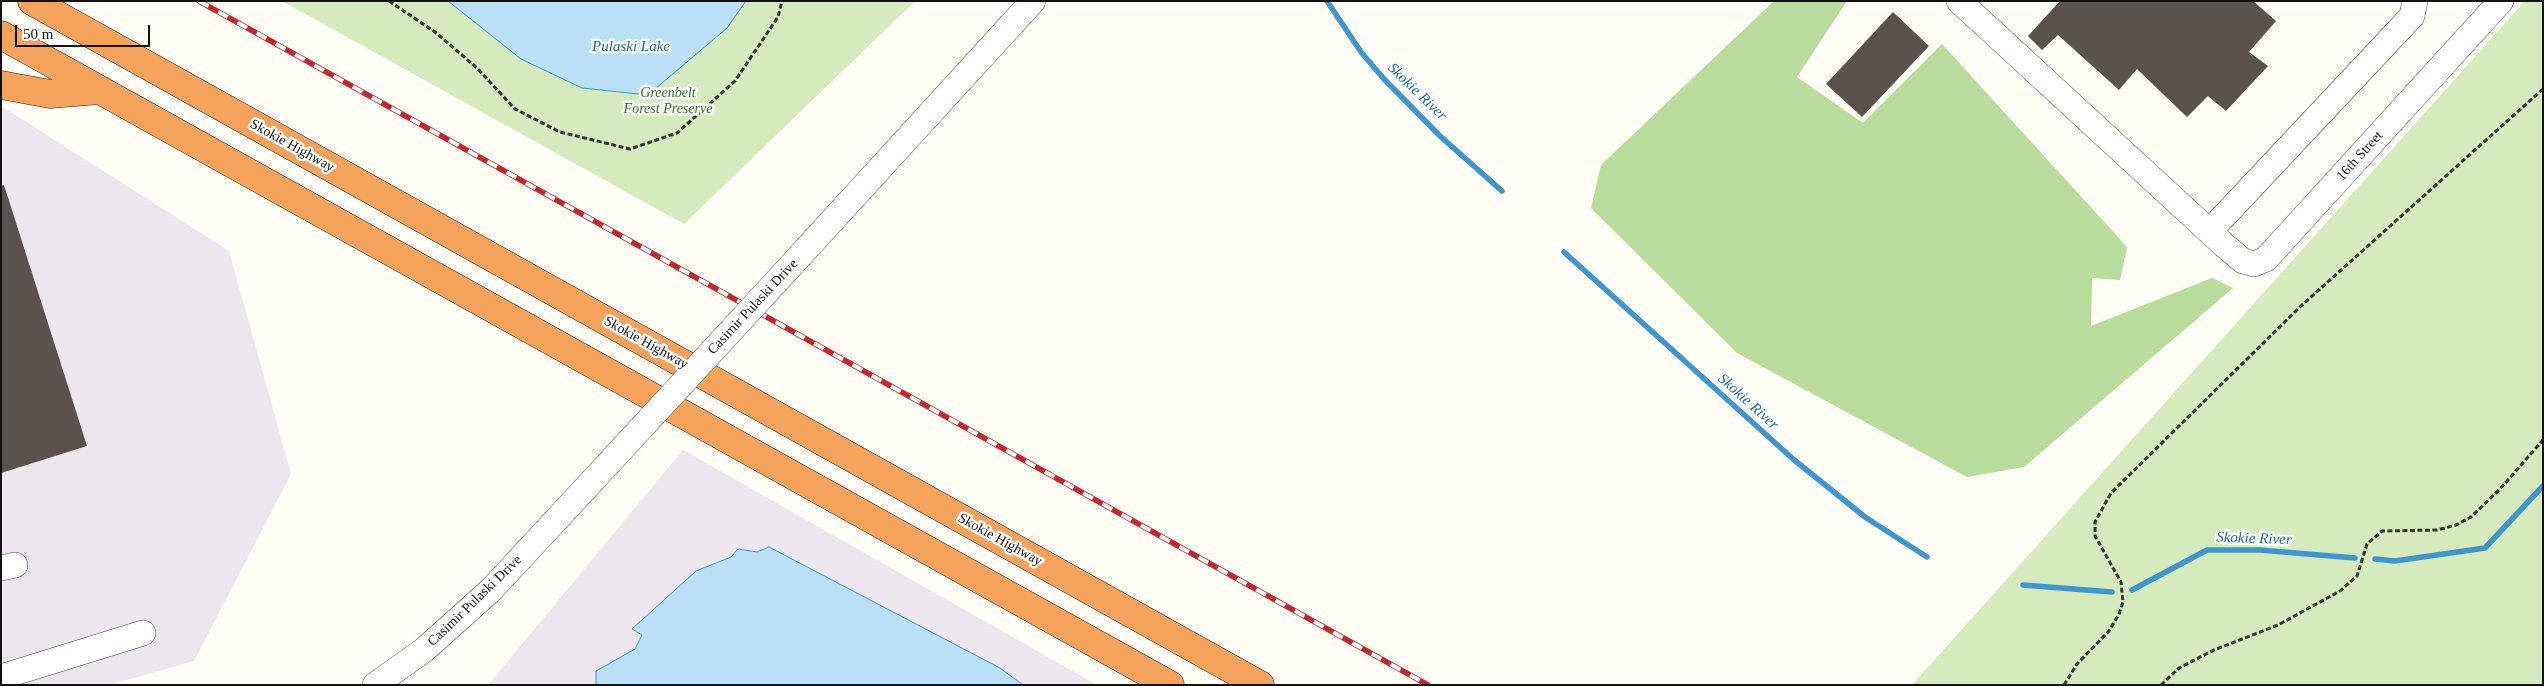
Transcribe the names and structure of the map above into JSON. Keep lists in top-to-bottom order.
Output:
{
  "streets": {
    "highway": ["Skokie Highway"],
    "street": ["16th Street", "Casimir Pulaski Drive"]
  },
  "water": ["Pulaski Lake", "Skokie River"],
  "parks": ["Greenbelt Forest Preserve"],
  "scale_bar": "50 m"
}
